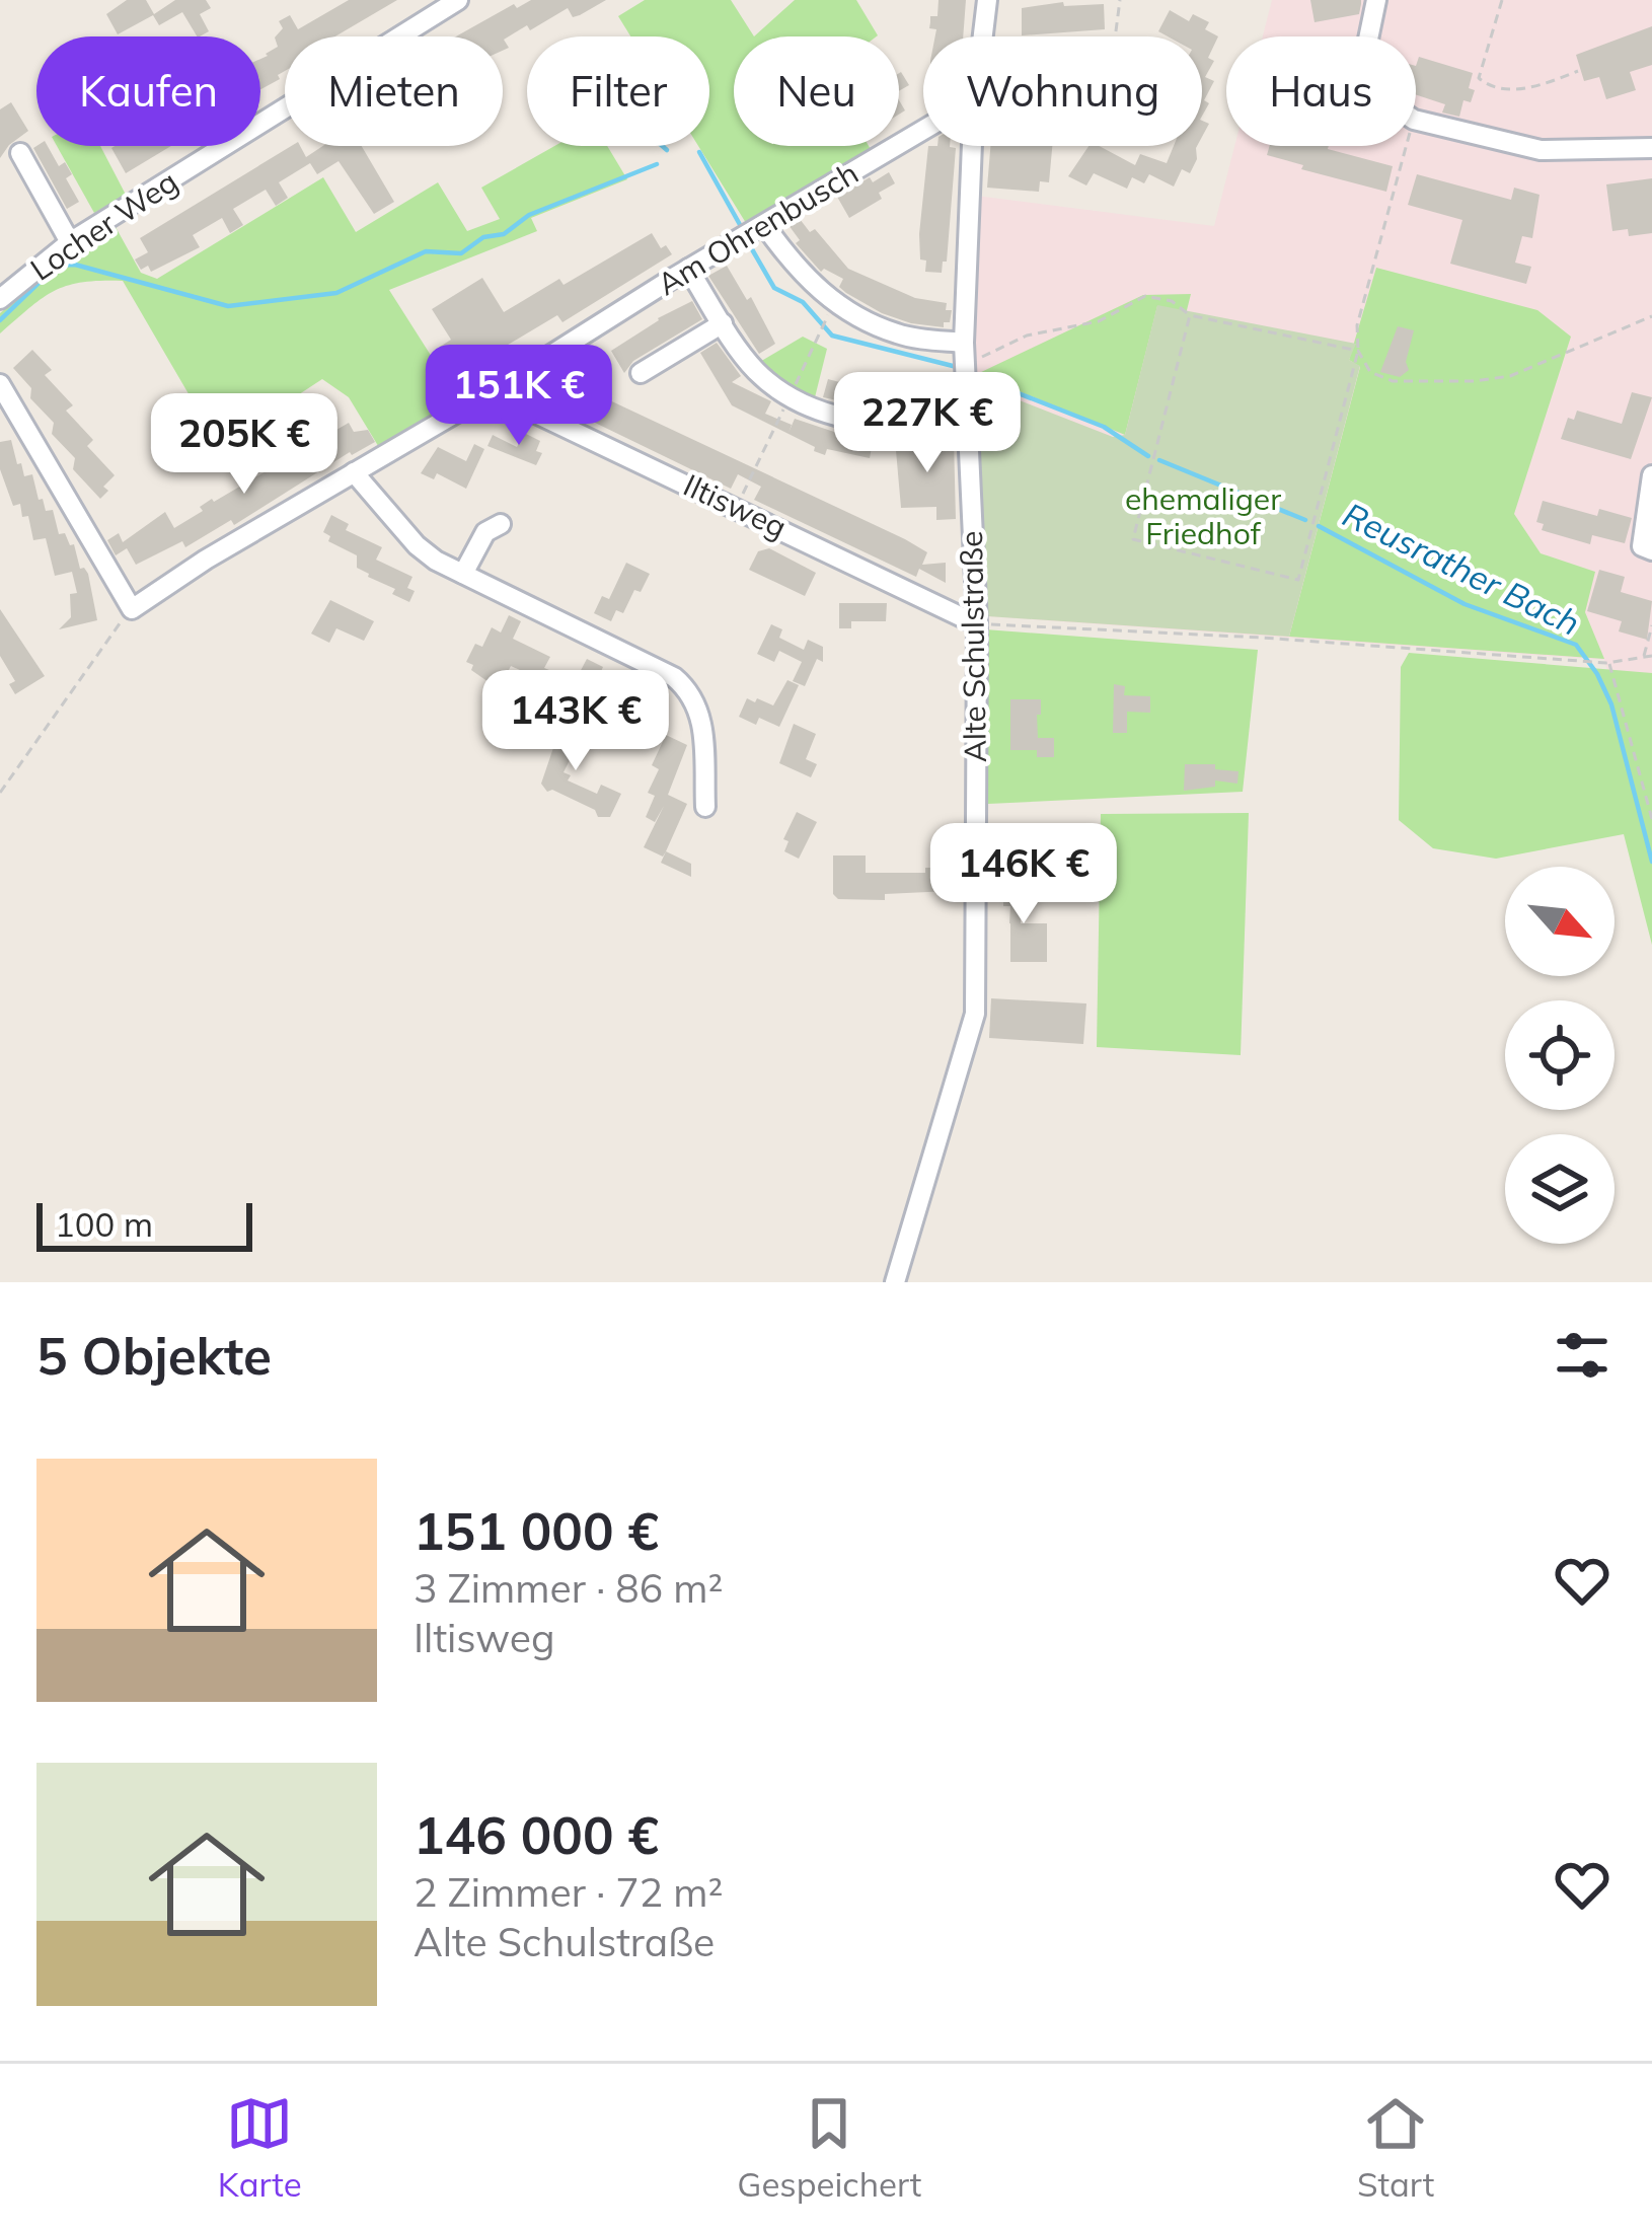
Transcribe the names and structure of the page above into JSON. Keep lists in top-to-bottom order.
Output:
{
  "streets": {
    "street": [
      "Locher Weg",
      "Am Ohrenbusch",
      "Iltisweg",
      "Alte Schulstraße"
    ]
  },
  "crossings": [
    ["Am Ohrenbusch", "Iltisweg"],
    ["Iltisweg", "Alte Schulstraße"]
  ],
  "water": ["Reusrather Bach"],
  "parks": ["ehemaliger Friedhof"],
  "scale_bar": "100 m",
  "north": "bottom right",
  "page": {
    "chip": [
      "Kaufen",
      "Mieten",
      "Filter",
      "Neu",
      "Wohnung",
      "Haus"
    ],
    "price": [
      "151K €",
      "227K €",
      "205K €",
      "143K €",
      "146K €"
    ],
    "scale": "100 m",
    "heading": "5 Objekte",
    "list": [
      {
        "name": "151 000 €",
        "note": "3 Zimmer · 86 m² · Iltisweg"
      },
      {
        "name": "146 000 €",
        "note": "2 Zimmer · 72 m² · Alte Schulstraße"
      }
    ],
    "tabs": ["Karte", "Gespeichert", "Start"]
  }
}
